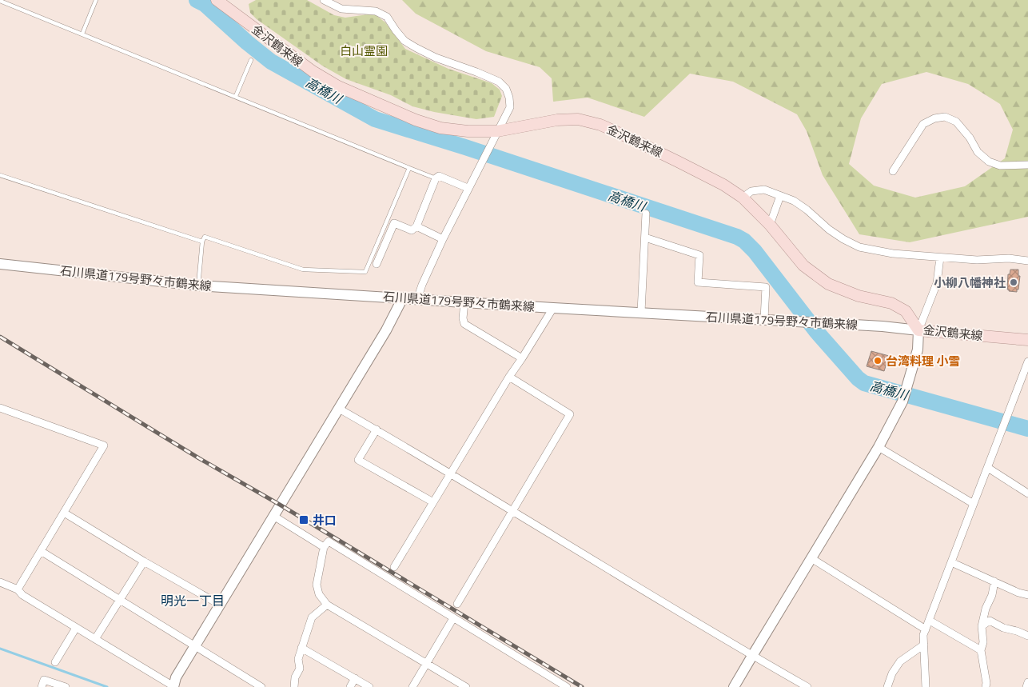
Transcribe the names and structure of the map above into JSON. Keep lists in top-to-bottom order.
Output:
{
  "streets": {
    "main road": ["金沢鶴来線", "石川県道179号野々市鶴来線"]
  },
  "crossings": [
    ["金沢鶴来線", "石川県道179号野々市鶴来線"]
  ],
  "districts": ["明光一丁目"],
  "water": ["高橋川"],
  "parks": ["白山霊園"],
  "places": {
    "other": ["小柳八幡神社", "台湾料理 小雪"],
    "transit": ["井口"]
  }
}
